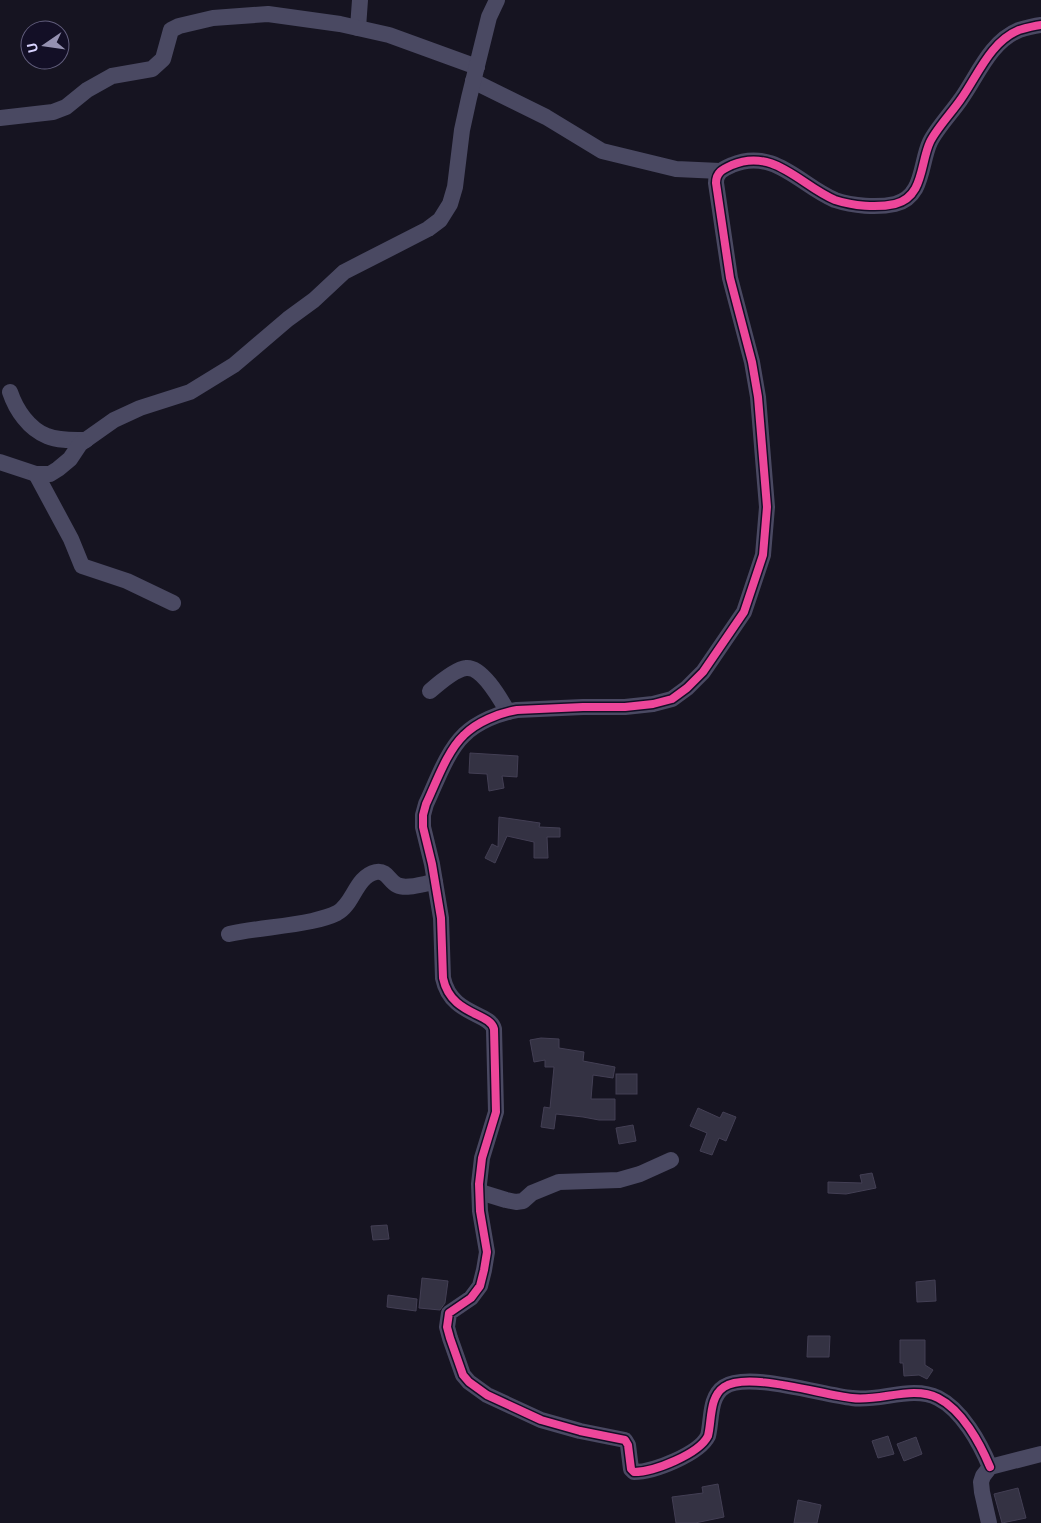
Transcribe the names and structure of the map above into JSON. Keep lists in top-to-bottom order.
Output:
{
  "north": "left"
}
